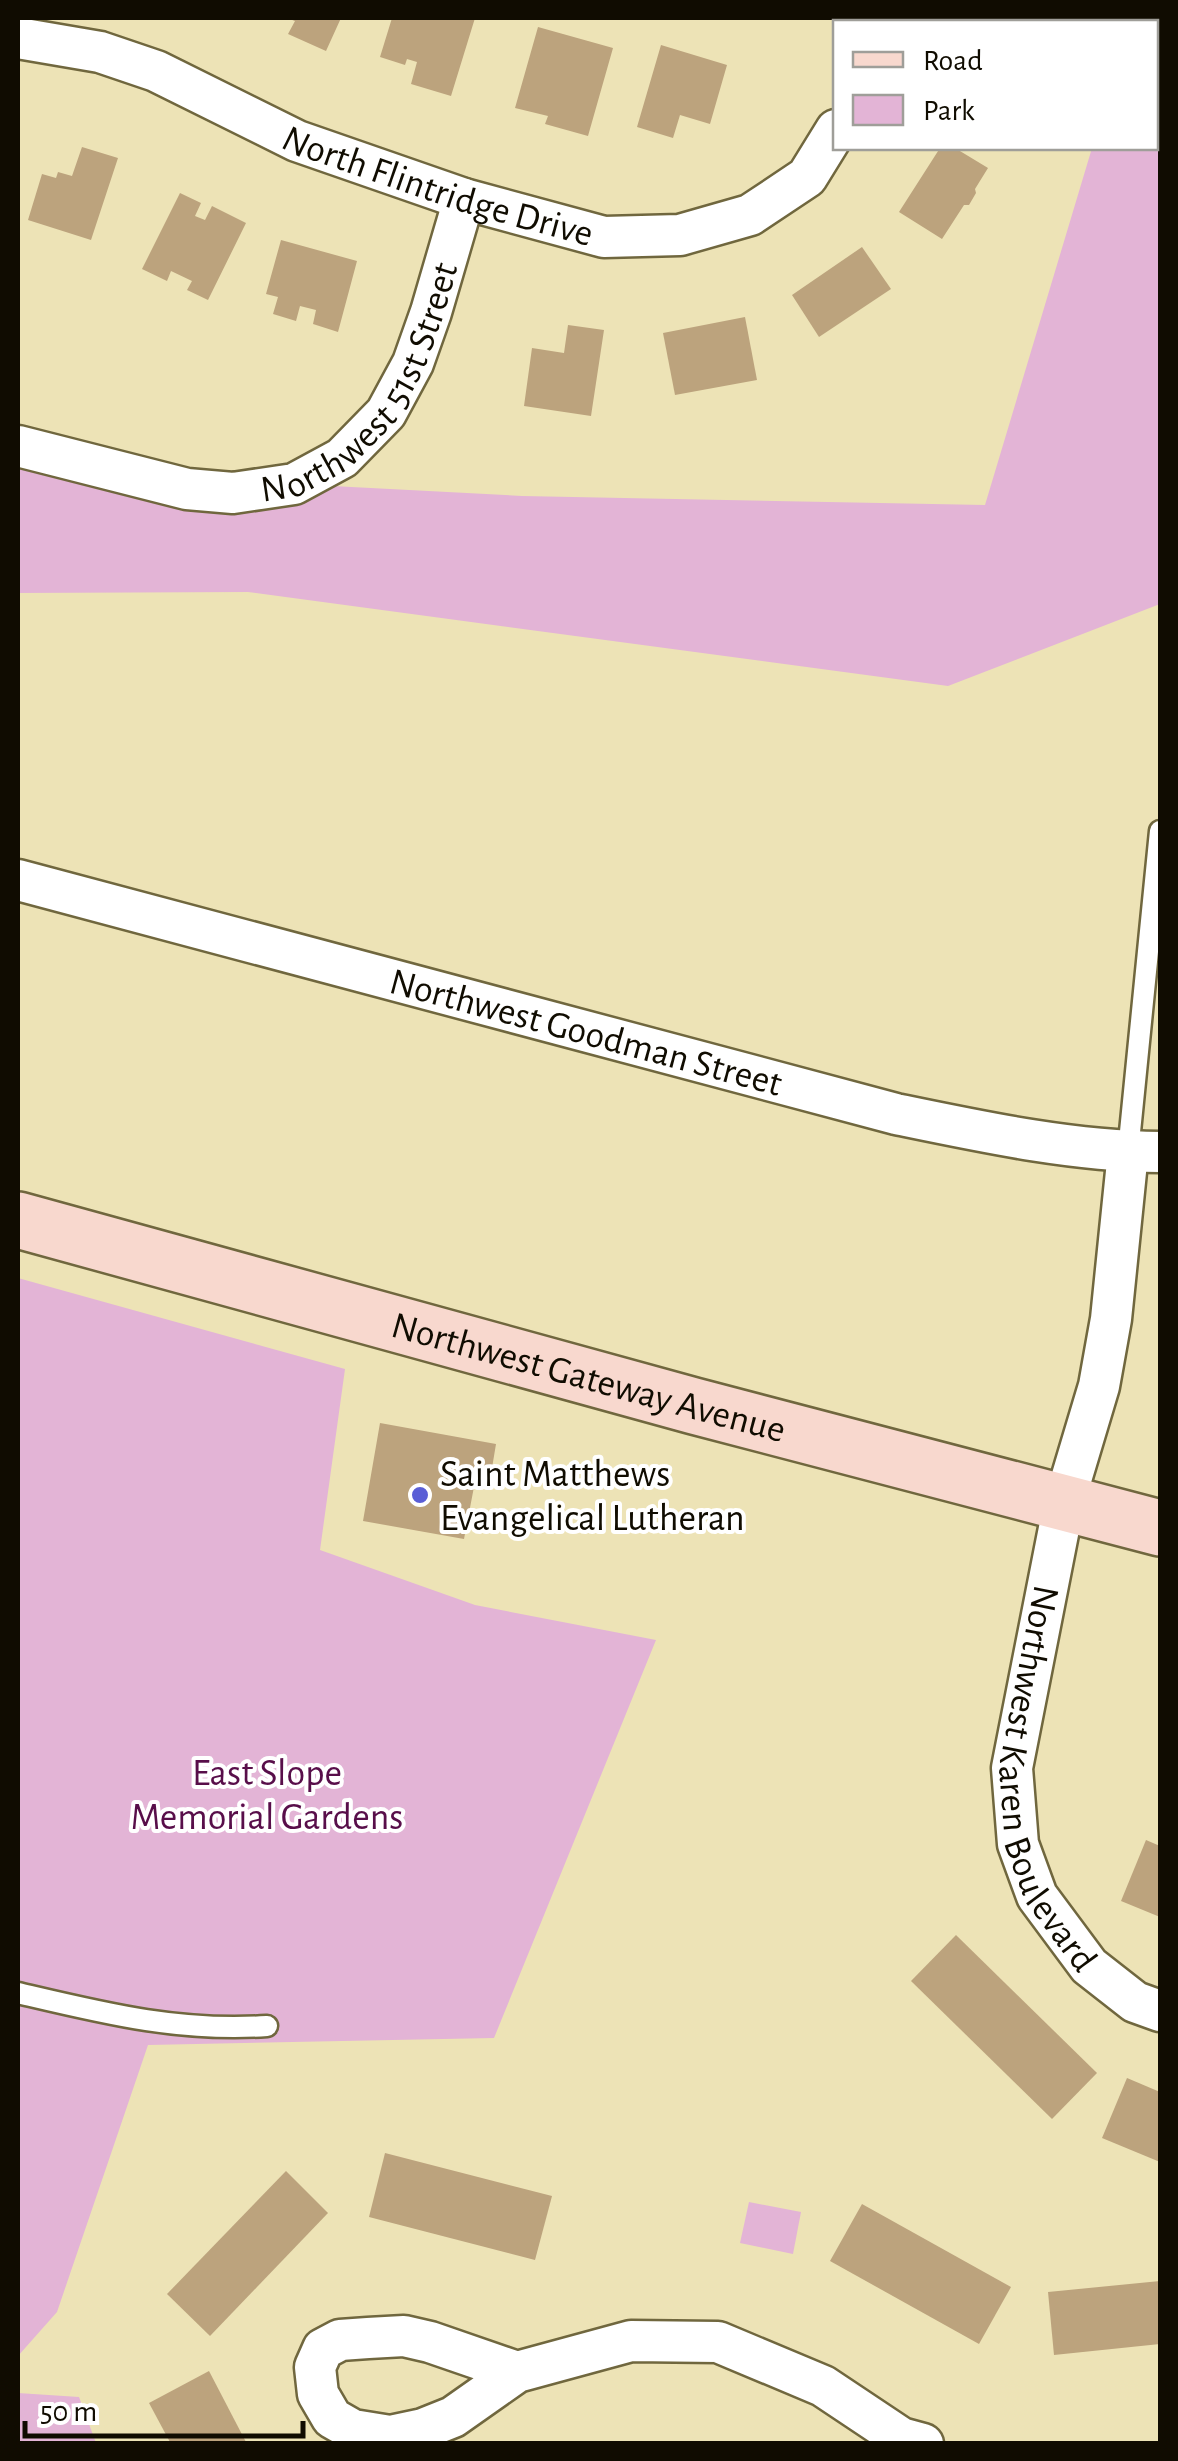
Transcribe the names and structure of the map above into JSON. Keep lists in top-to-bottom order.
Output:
{
  "streets": {
    "main road": ["Northwest Gateway Avenue"],
    "street": [
      "North Flintridge Drive",
      "Northwest 51st Street",
      "Northwest Goodman Street",
      "Northwest Karen Boulevard"
    ]
  },
  "crossings": [
    ["North Flintridge Drive", "Northwest 51st Street"],
    ["Northwest Goodman Street", "Northwest Karen Boulevard"],
    ["Northwest Gateway Avenue", "Northwest Karen Boulevard"]
  ],
  "parks": ["East Slope Memorial Gardens"],
  "places": ["Saint Matthews Evangelical Lutheran"],
  "legend": ["Road", "Park"],
  "scale_bar": "50 m"
}
